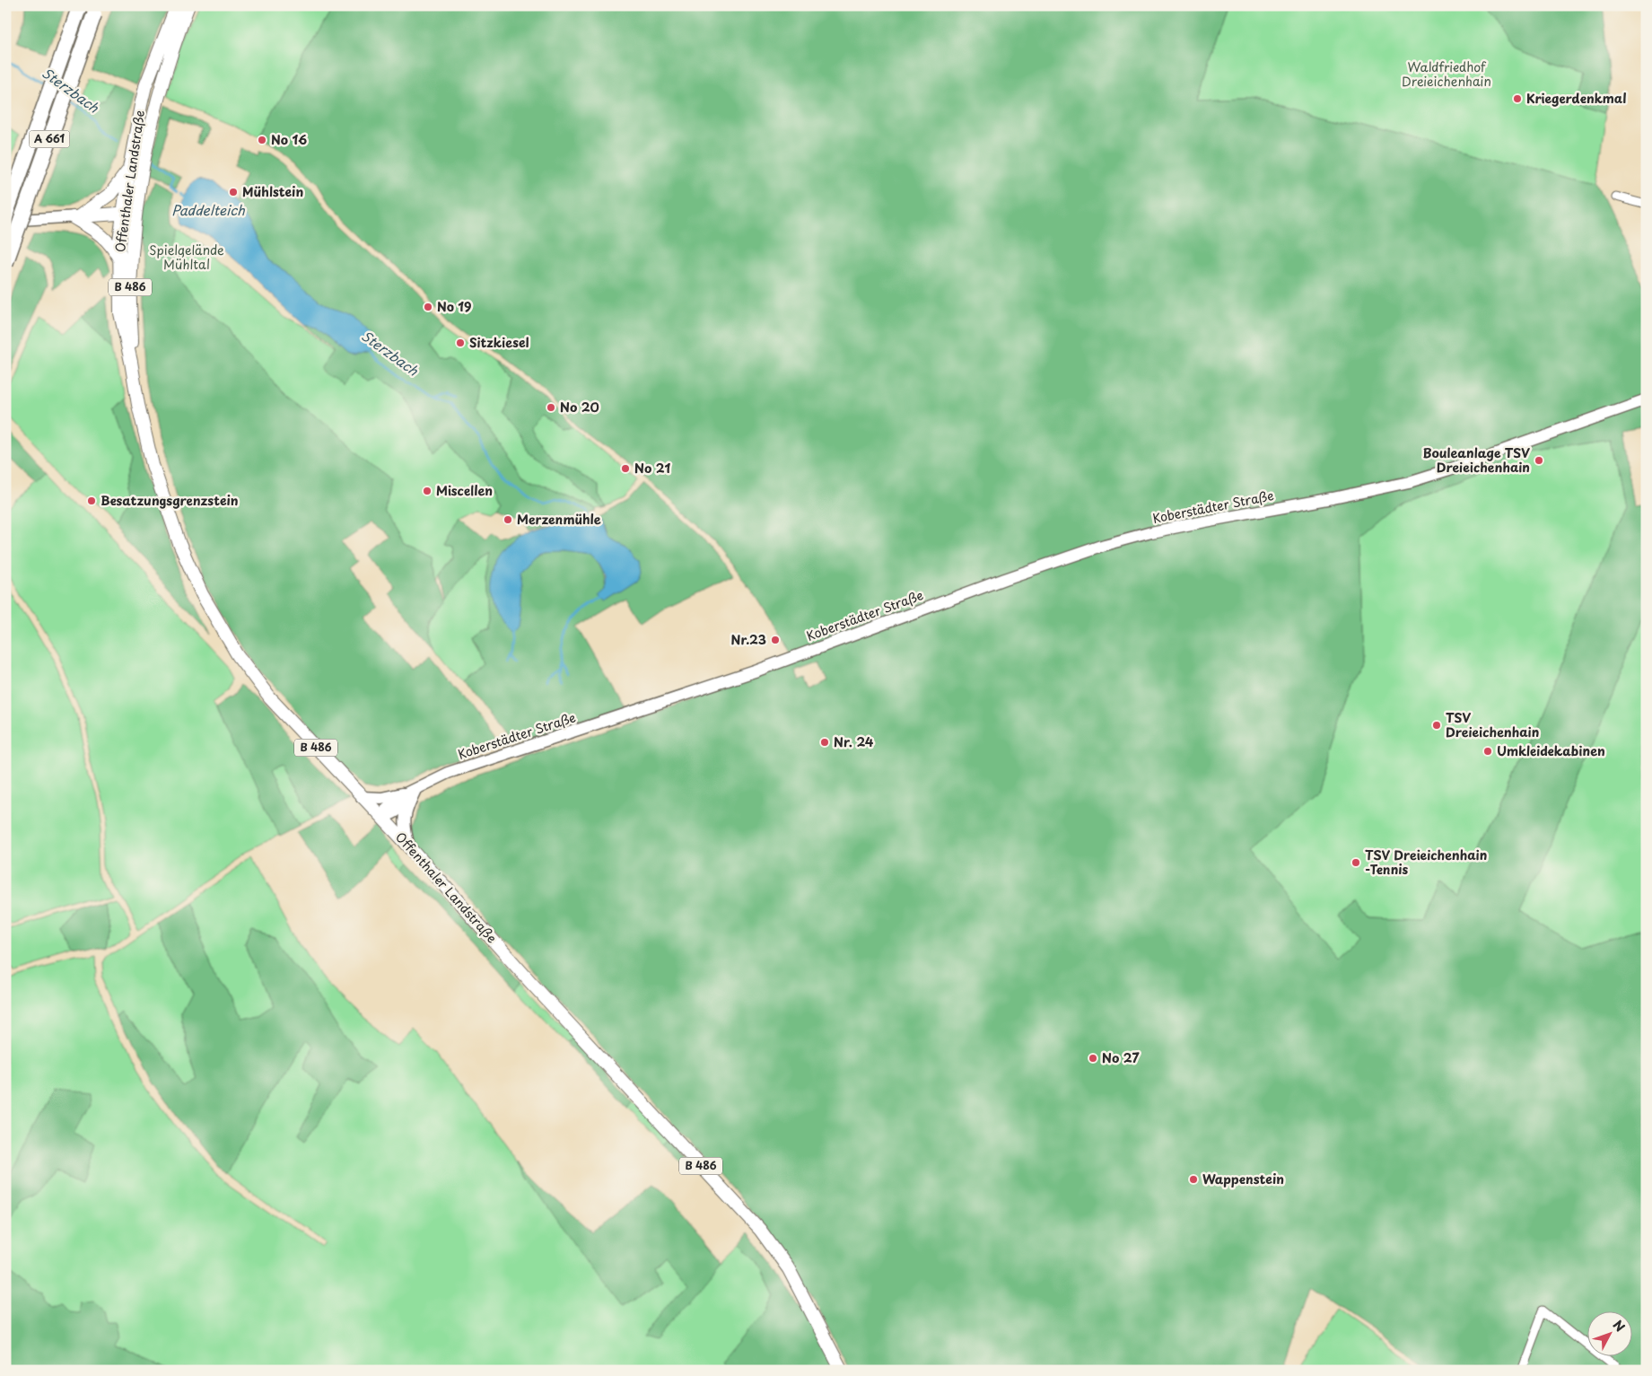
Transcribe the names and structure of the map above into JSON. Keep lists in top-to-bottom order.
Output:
{
  "streets": {
    "highway": ["A 661"],
    "main road": ["Offenthaler Landstraße", "B 486"],
    "street": ["Koberstädter Straße"]
  },
  "water": ["Sterzbach", "Paddelteich"],
  "parks": ["Waldfriedhof Dreieichenhain", "Spielgelände Mühltal"],
  "places": [
    "Kriegerdenkmal",
    "No 16",
    "Mühlstein",
    "No 19",
    "Sitzkiesel",
    "No 20",
    "Bouleanlage TSV Dreieichenhain",
    "No 21",
    "Miscellen",
    "Besatzungsgrenzstein",
    "Merzenmühle",
    "Nr.23",
    "TSV Dreieichenhain",
    "Nr. 24",
    "Umkleidekabinen",
    "TSV Dreieichenhain -Tennis",
    "No 27",
    "Wappenstein"
  ],
  "north": "top right"
}
